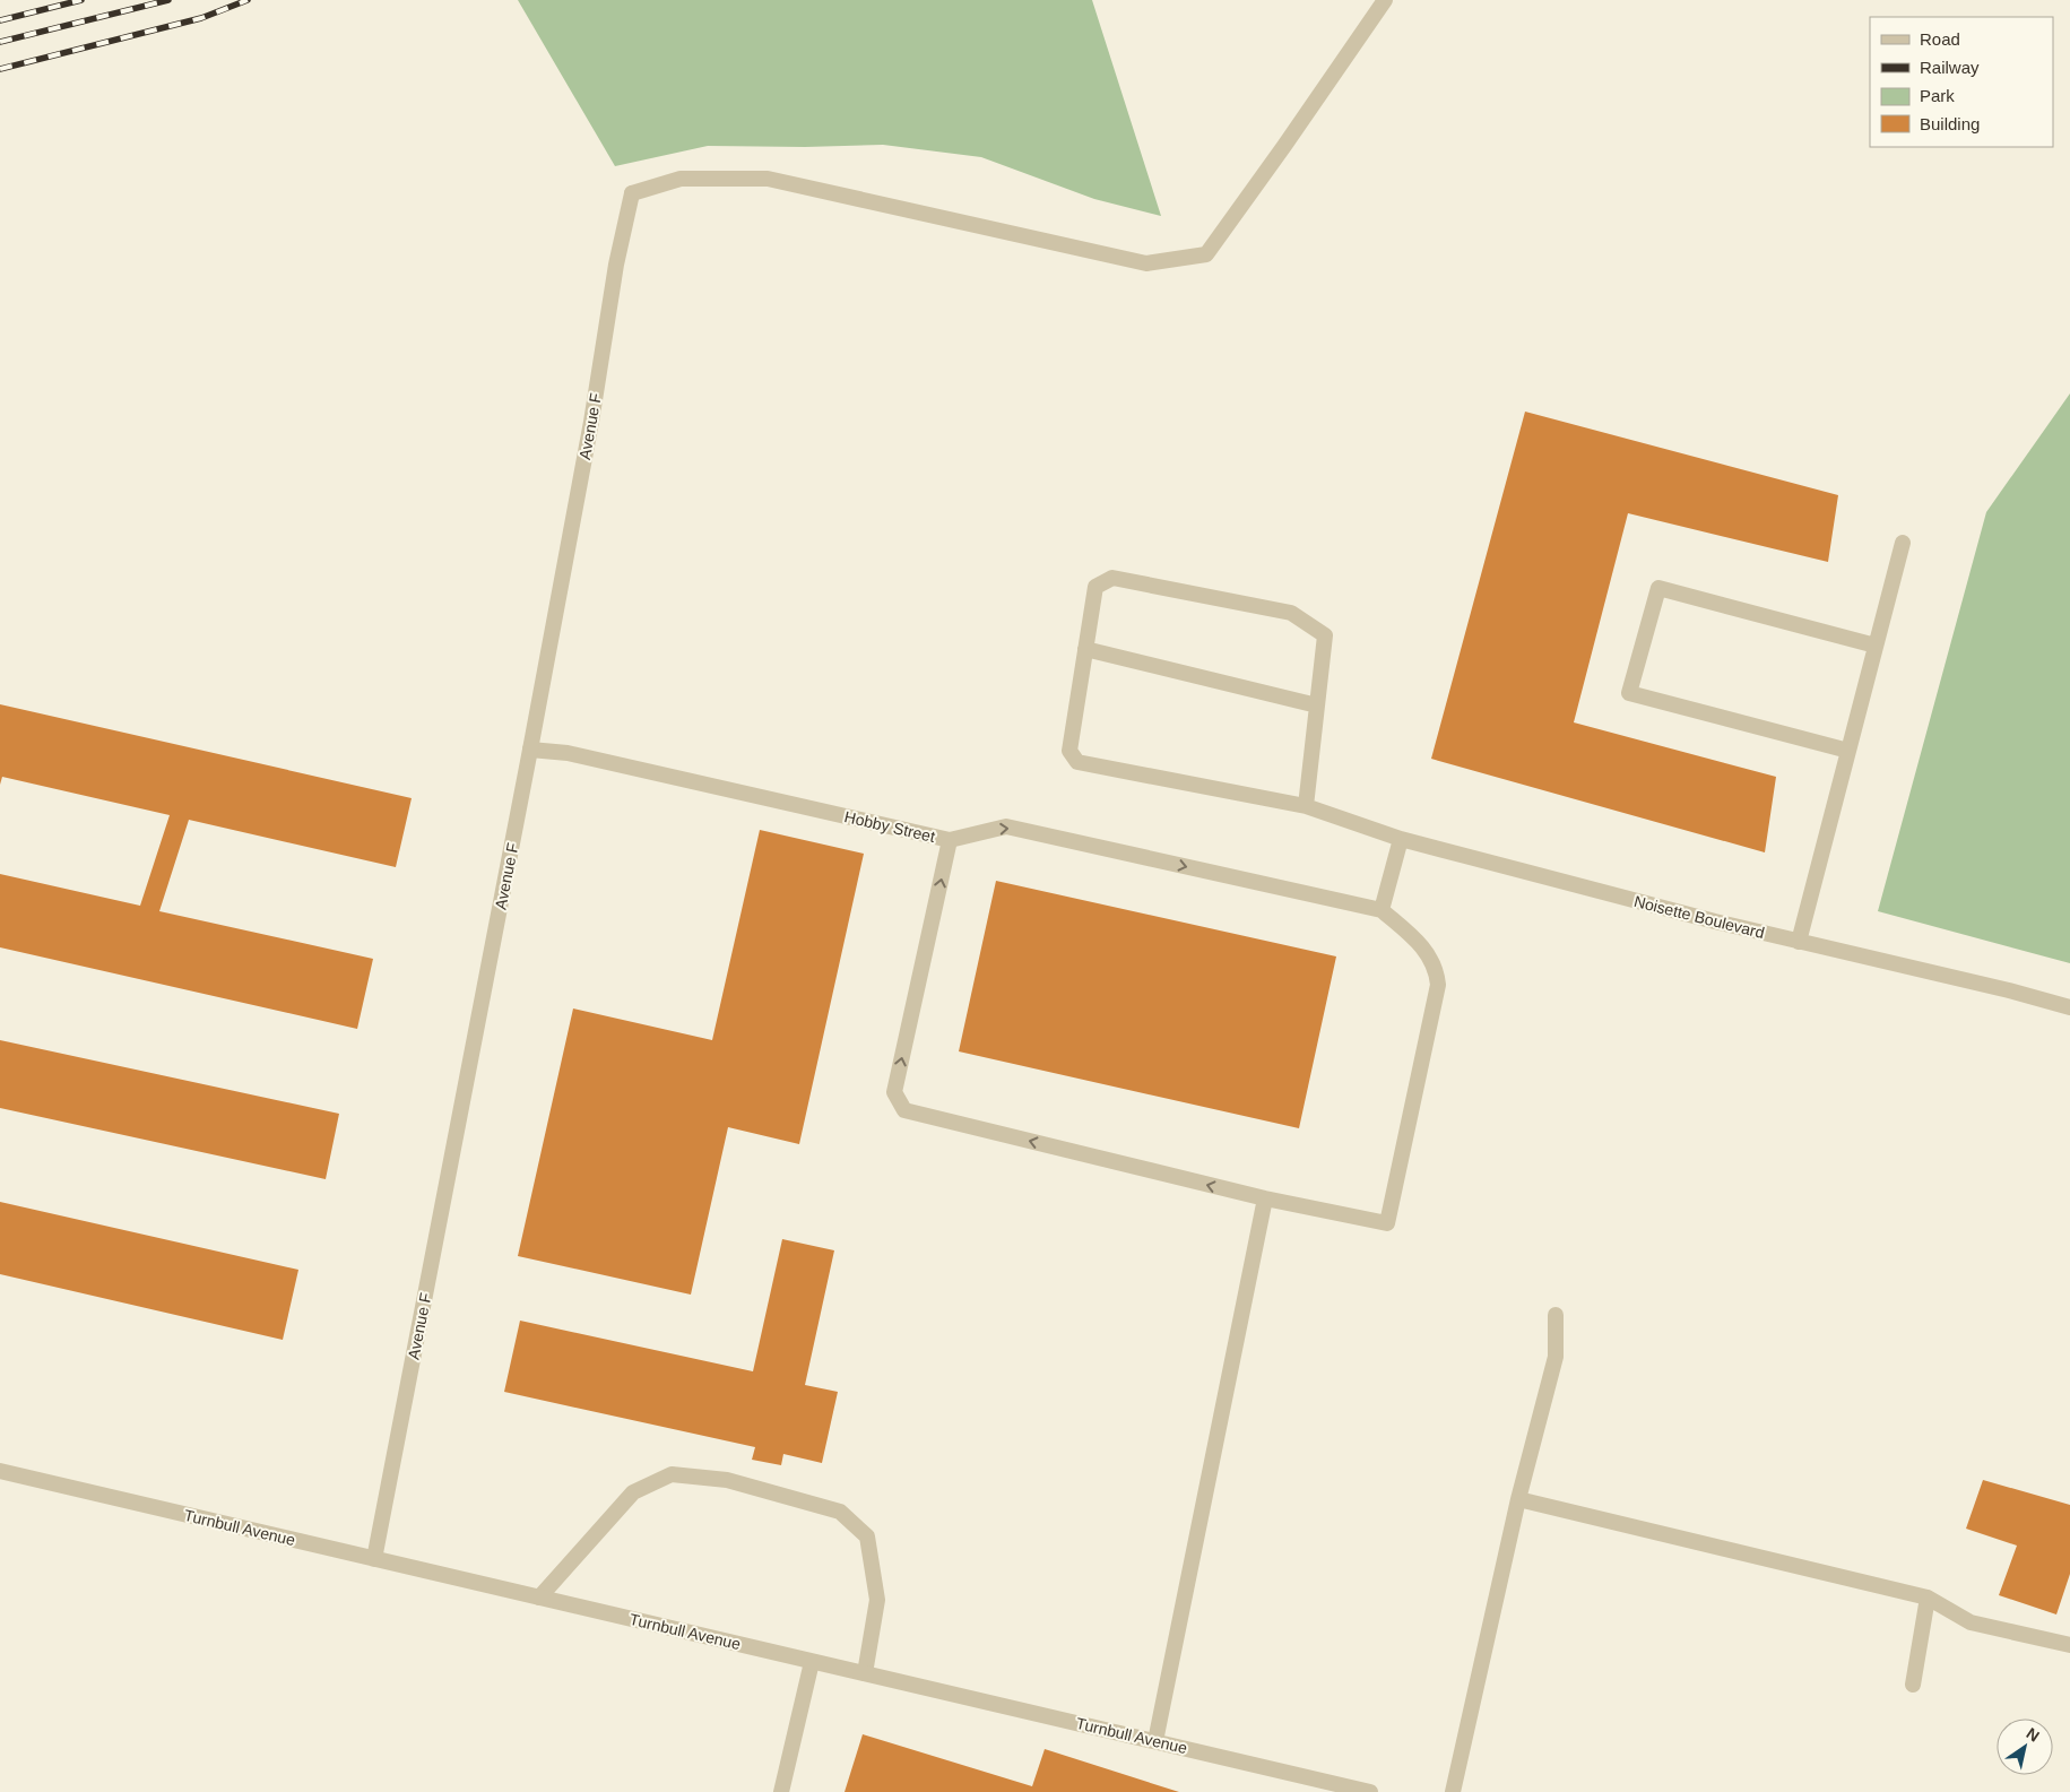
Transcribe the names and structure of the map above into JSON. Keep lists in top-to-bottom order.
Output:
{
  "streets": {
    "street": [
      "Avenue F",
      "Hobby Street",
      "Noisette Boulevard",
      "Turnbull Avenue"
    ]
  },
  "crossings": [
    ["Avenue F", "Hobby Street"],
    ["Avenue F", "Turnbull Avenue"]
  ],
  "one_way": ["Hobby Street"],
  "legend": [
    "Road",
    "Railway",
    "Park",
    "Building"
  ],
  "north": "top right"
}
